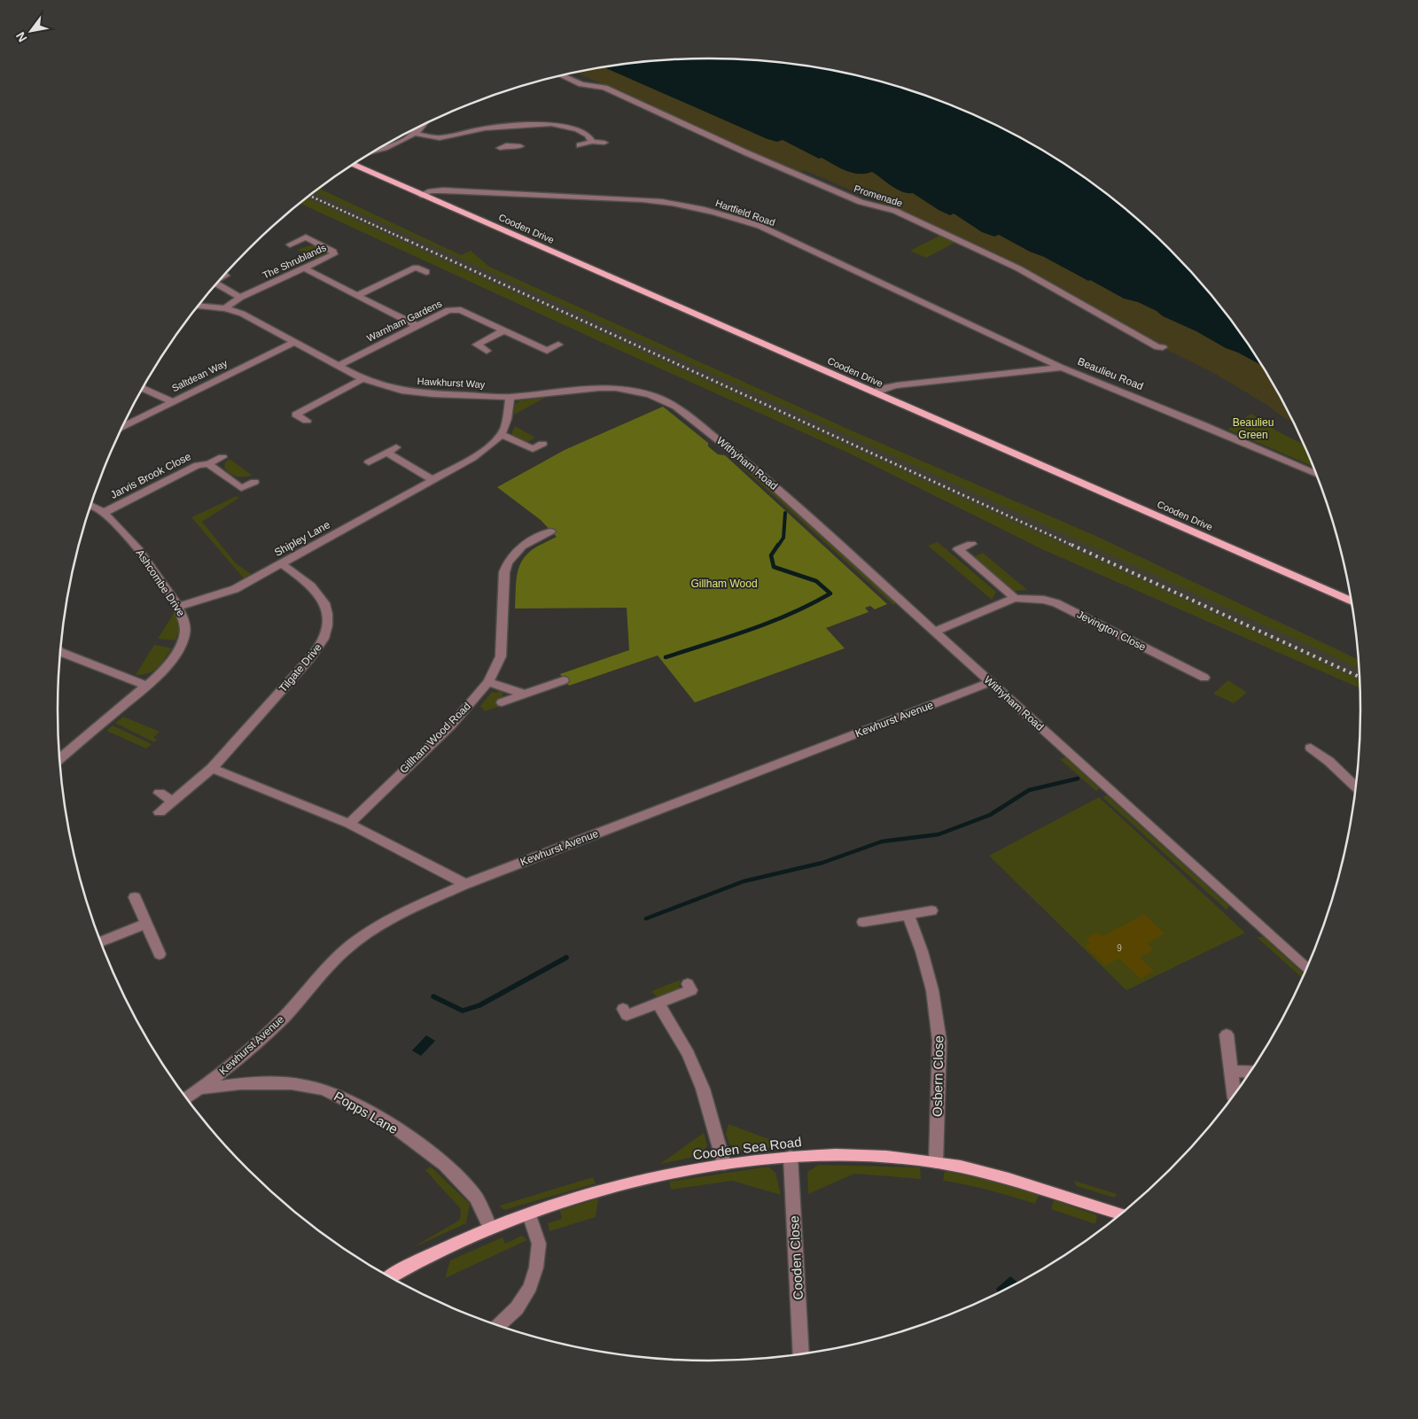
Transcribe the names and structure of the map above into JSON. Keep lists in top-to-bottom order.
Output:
{
  "streets": {
    "main road": ["Cooden Drive", "Cooden Sea Road"],
    "street": [
      "Promenade",
      "Hartfield Road",
      "The Shrublands",
      "Warnham Gardens",
      "Beaulieu Road",
      "Saltdean Way",
      "Hawkhurst Way",
      "Withyham Road",
      "Jarvis Brook Close",
      "Shipley Lane",
      "Ashcombe Drive",
      "Jevington Close",
      "Tilgate Drive",
      "Kewhurst Avenue",
      "Gillham Wood Road",
      "Osbern Close",
      "Popps Lane",
      "Cooden Close"
    ]
  },
  "crossings": [
    ["Hartfield Road", "Cooden Drive"],
    ["Hartfield Road", "Beaulieu Road"],
    ["Cooden Drive", "Beaulieu Road"],
    ["The Shrublands", "Hawkhurst Way"],
    ["Warnham Gardens", "Hawkhurst Way"],
    ["Saltdean Way", "Hawkhurst Way"],
    ["Hawkhurst Way", "Withyham Road"],
    ["Withyham Road", "Jevington Close"],
    ["Withyham Road", "Kewhurst Avenue"],
    ["Jarvis Brook Close", "Ashcombe Drive"],
    ["Shipley Lane", "Ashcombe Drive"],
    ["Shipley Lane", "Tilgate Drive"],
    ["Kewhurst Avenue", "Popps Lane"],
    ["Osbern Close", "Cooden Sea Road"],
    ["Popps Lane", "Cooden Sea Road"],
    ["Cooden Sea Road", "Cooden Close"]
  ],
  "parks": ["Beaulieu Green", "Gillham Wood"],
  "house_numbers": ["9"],
  "north": "bottom left"
}
